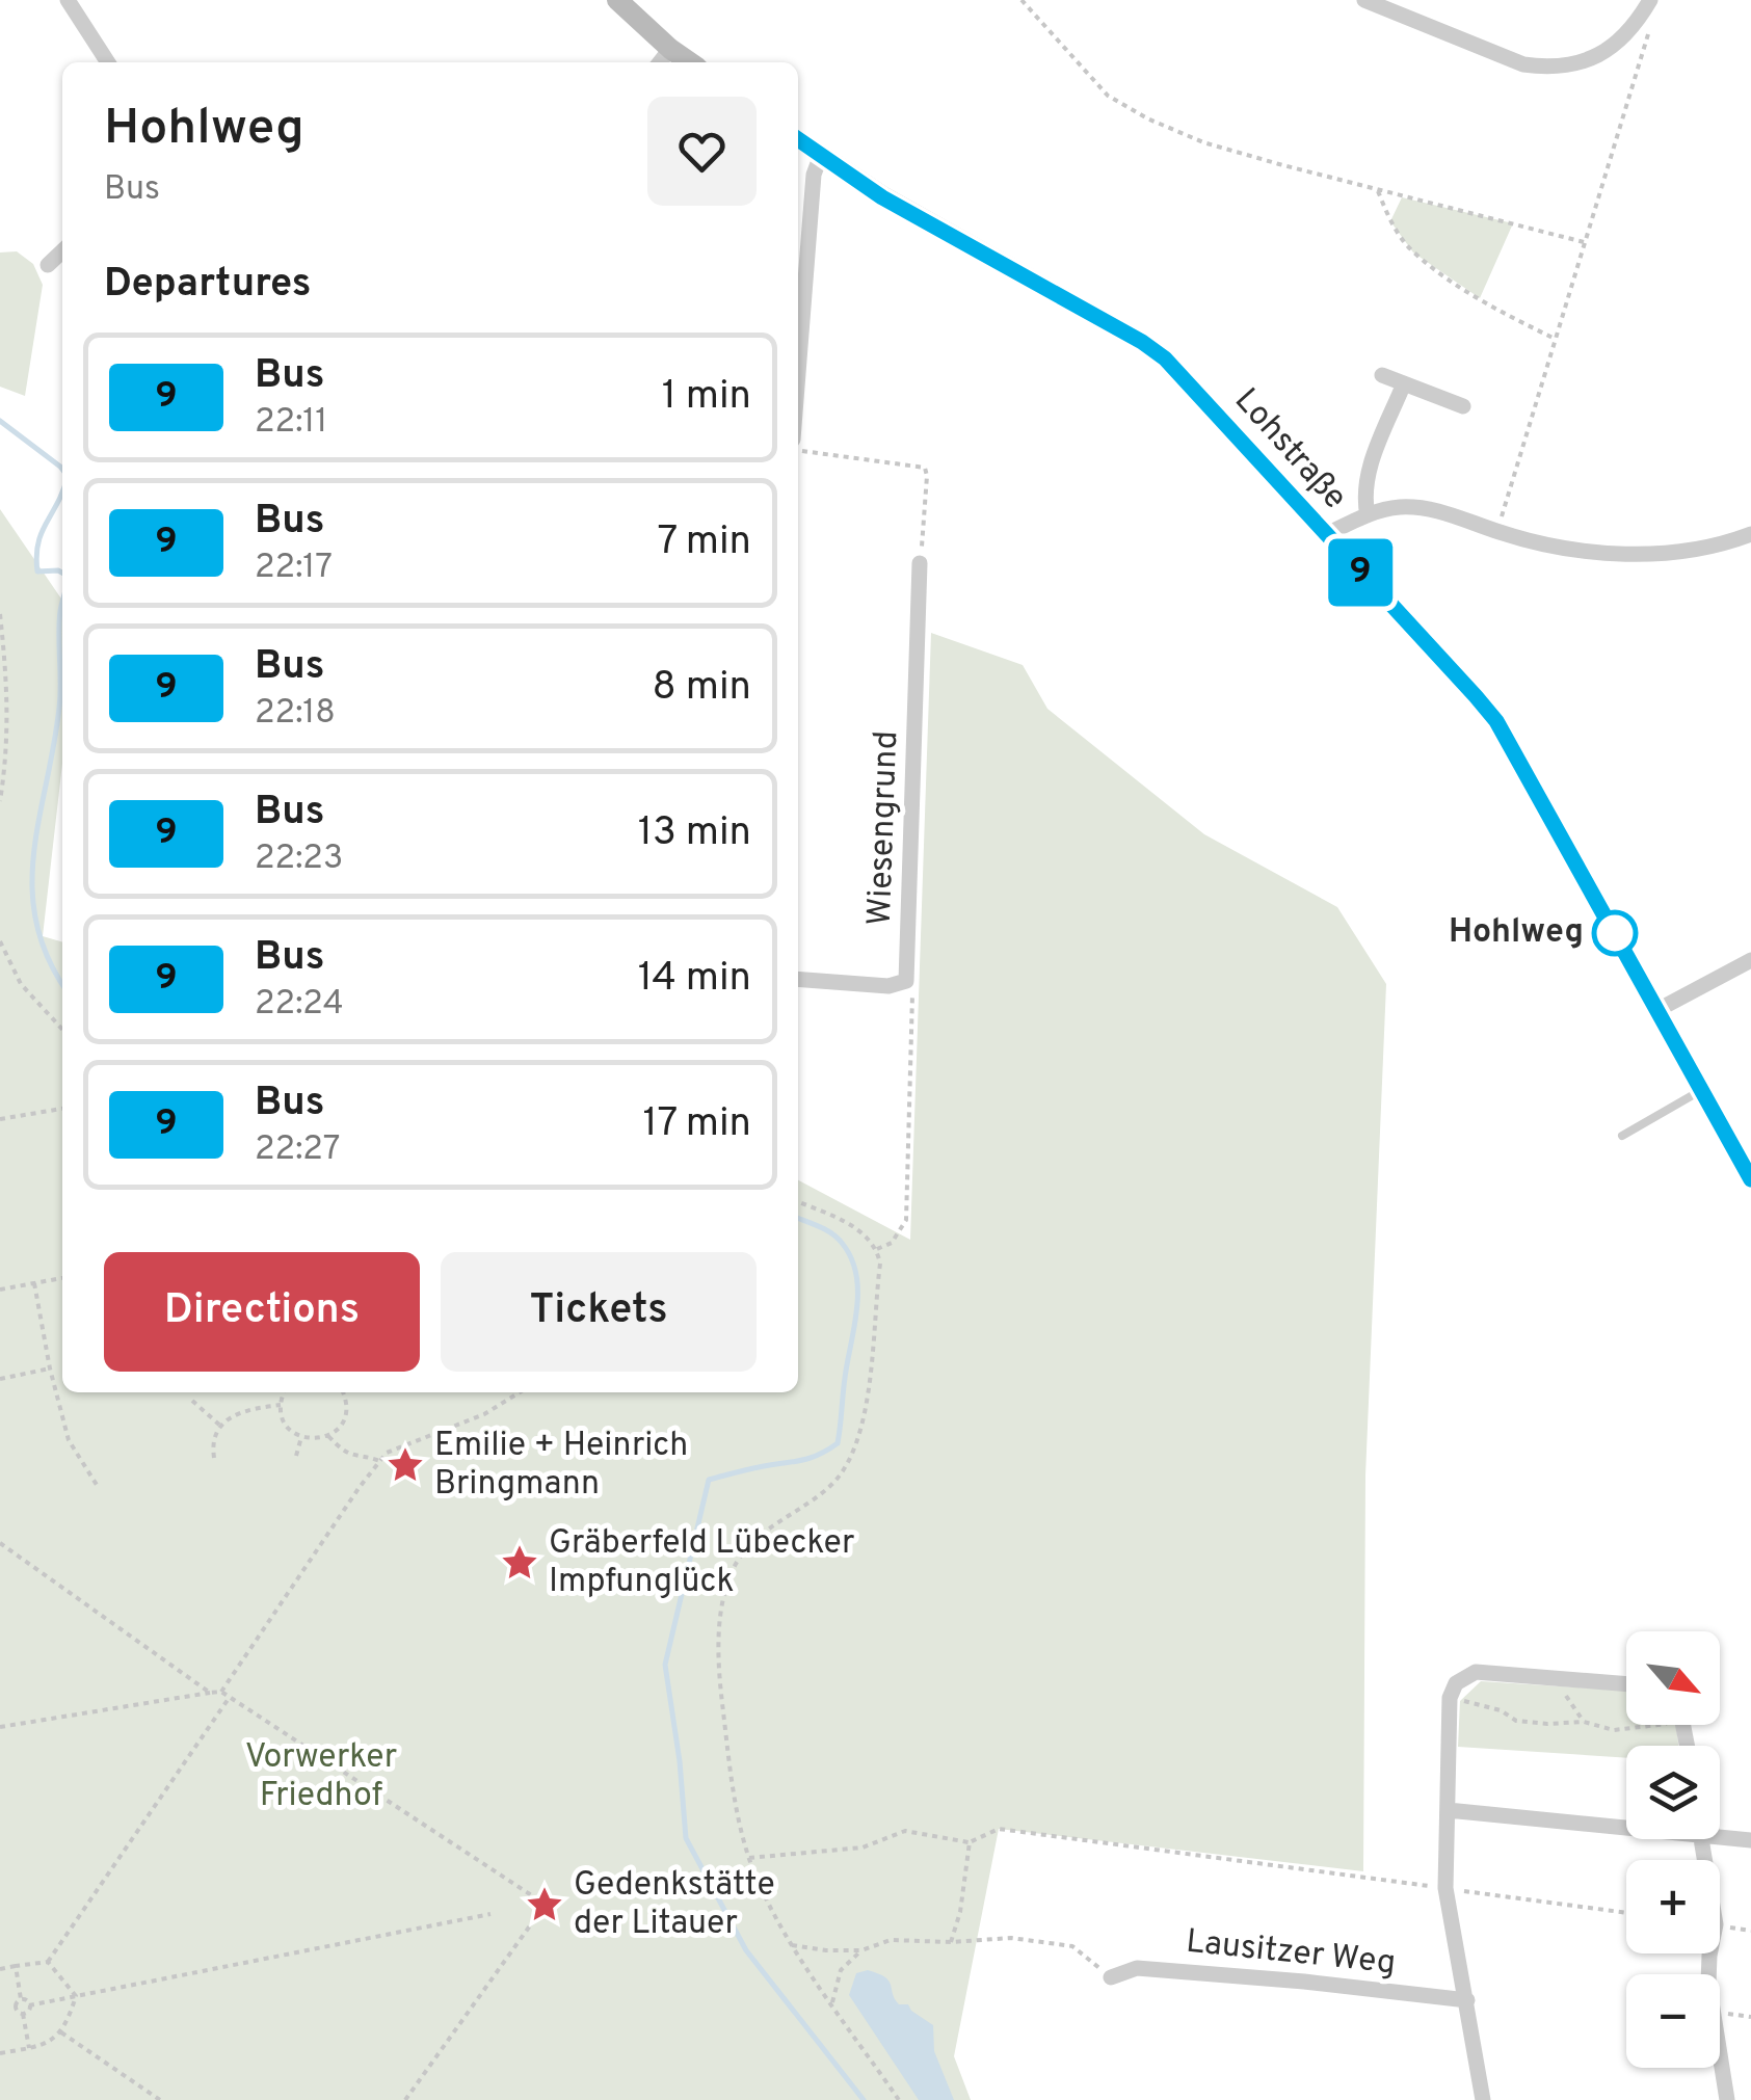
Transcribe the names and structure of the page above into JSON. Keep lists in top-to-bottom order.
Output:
{
  "streets": {
    "main road": ["Lohstraße"],
    "street": ["Wiesengrund", "Lausitzer Weg"]
  },
  "parks": ["Vorwerker Friedhof"],
  "places": {
    "other": ["Hohlweg"],
    "place": ["Emilie + Heinrich Bringmann", "Gräberfeld Lübecker Impfunglück", "Gedenkstätte der Litauer"]
  },
  "lines": ["bus line 9"],
  "north": "bottom right",
  "page": {
    "on_map": "9",
    "heading": [
      ["Hohlweg", "Bus"],
      "Departures"
    ],
    "list": [
      {
        "mark": "9",
        "name": "Bus",
        "note": "22:11",
        "value": "1 min"
      },
      {
        "mark": "9",
        "name": "Bus",
        "note": "22:17",
        "value": "7 min"
      },
      {
        "mark": "9",
        "name": "Bus",
        "note": "22:18",
        "value": "8 min"
      },
      {
        "mark": "9",
        "name": "Bus",
        "note": "22:23",
        "value": "13 min"
      },
      {
        "mark": "9",
        "name": "Bus",
        "note": "22:24",
        "value": "14 min"
      },
      {
        "mark": "9",
        "name": "Bus",
        "note": "22:27",
        "value": "17 min"
      }
    ],
    "buttons": ["Directions", "Tickets"],
    "map_buttons": ["+", "−"]
  }
}
